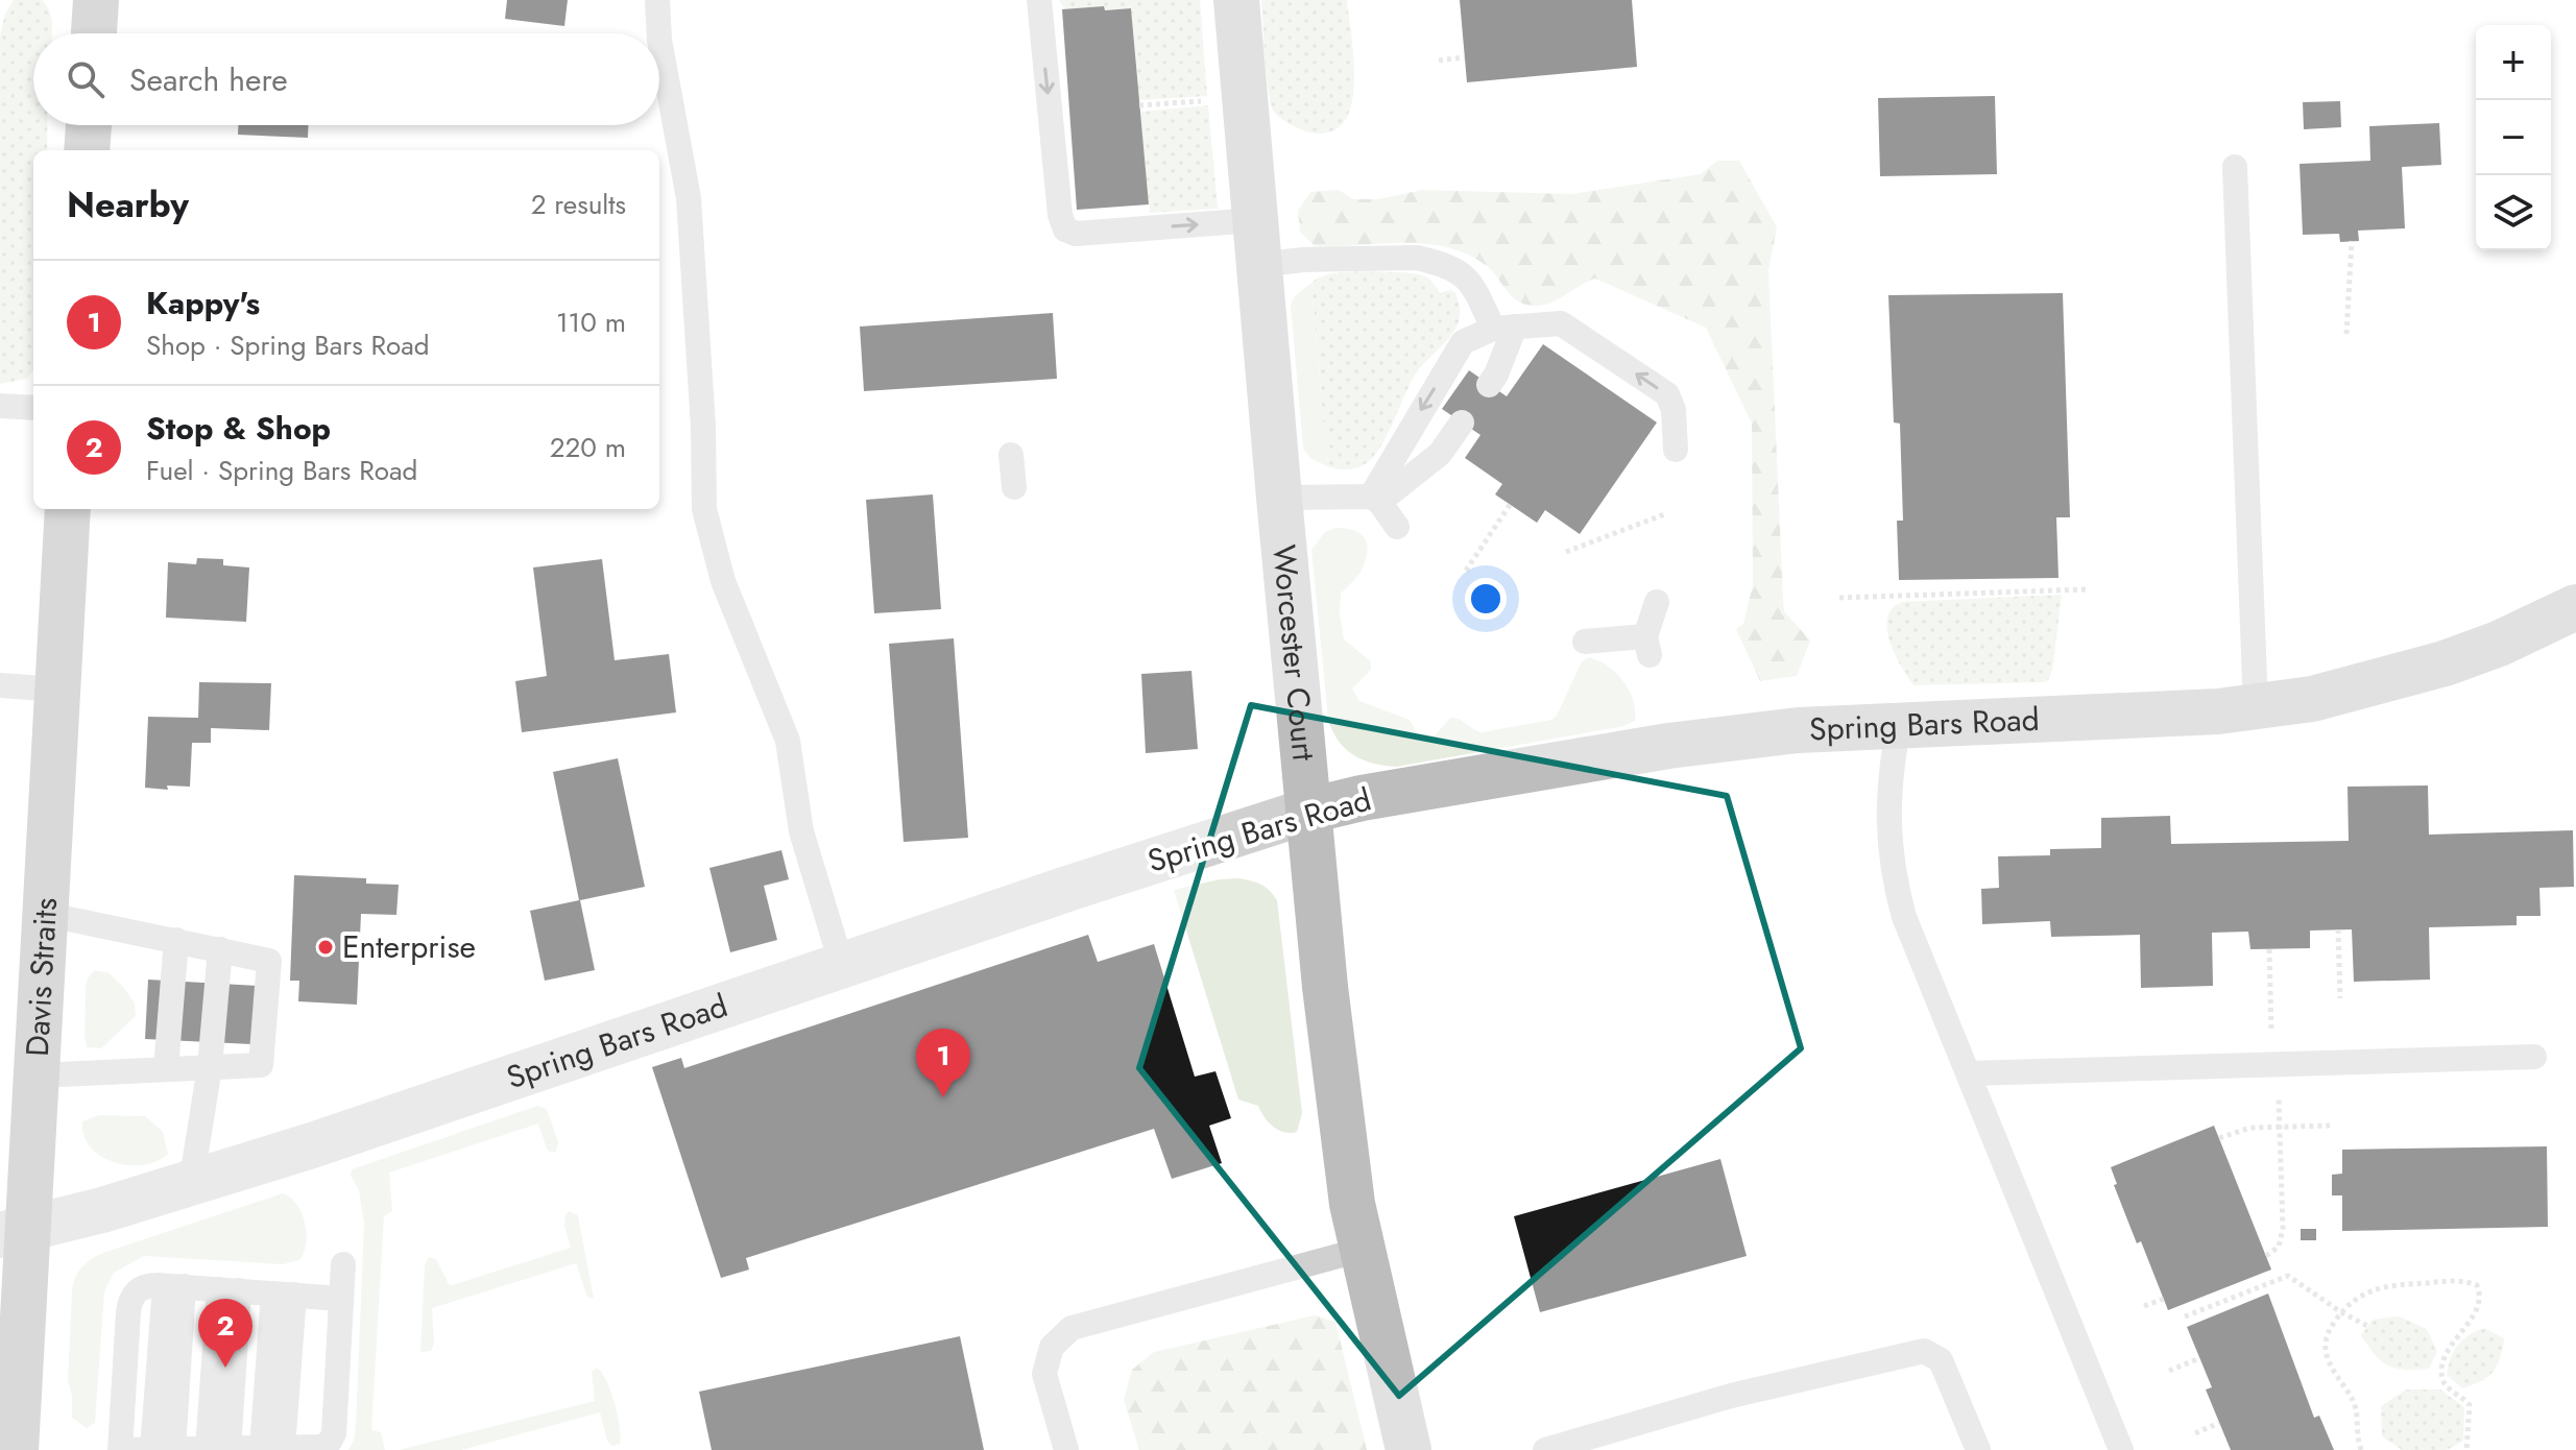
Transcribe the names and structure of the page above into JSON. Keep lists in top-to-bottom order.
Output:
{
  "streets": {
    "main road": ["Davis Straits"],
    "street": ["Worcester Court", "Spring Bars Road"]
  },
  "crossings": [
    ["Worcester Court", "Spring Bars Road"],
    ["Spring Bars Road", "Davis Straits"]
  ],
  "places": ["Enterprise"],
  "page": {
    "map_buttons": ["+", "−"],
    "search": "Search here",
    "heading": ["Nearby", "2 results"],
    "list": [
      {
        "mark": "1",
        "name": "Kappy's",
        "note": "Shop · Spring Bars Road",
        "value": "110 m"
      },
      {
        "mark": "2",
        "name": "Stop & Shop",
        "note": "Fuel · Spring Bars Road",
        "value": "220 m"
      }
    ],
    "pins": ["1", "2"]
  }
}
